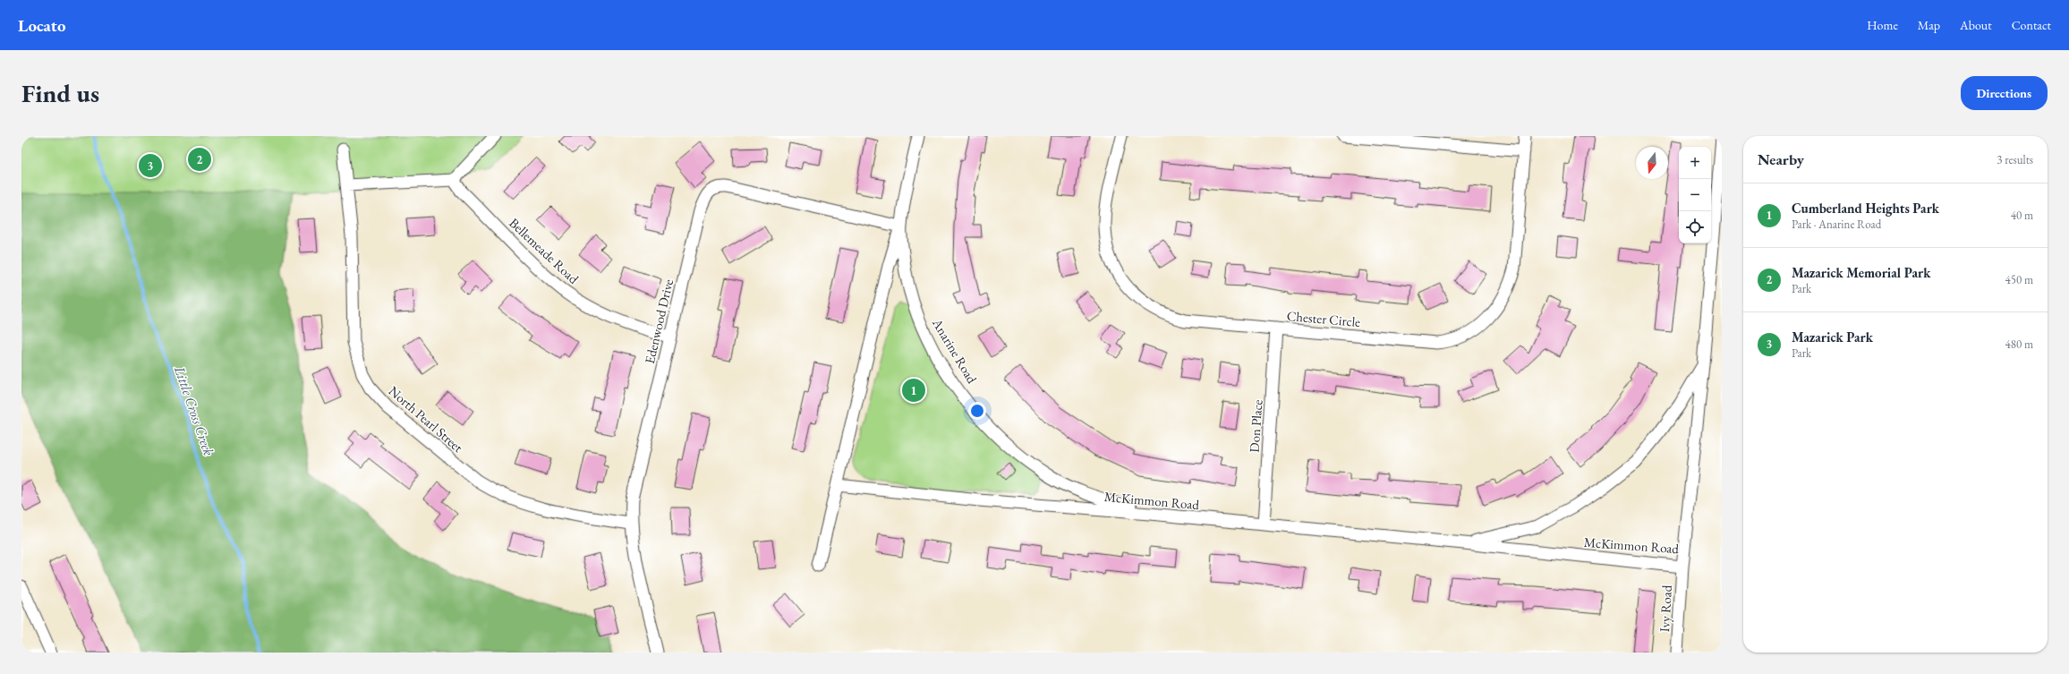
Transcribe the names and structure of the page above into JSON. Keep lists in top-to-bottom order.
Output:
{
  "streets": {
    "street": [
      "Bellemeade Road",
      "Chester Circle",
      "Edenwood Drive",
      "Anarine Road",
      "North Pearl Street",
      "Don Place",
      "McKimmon Road",
      "Ivy Road"
    ]
  },
  "crossings": [
    ["Bellemeade Road", "Edenwood Drive"],
    ["Chester Circle", "Don Place"],
    ["Edenwood Drive", "Anarine Road"],
    ["Edenwood Drive", "North Pearl Street"],
    ["Anarine Road", "McKimmon Road"],
    ["Don Place", "McKimmon Road"],
    ["McKimmon Road", "Ivy Road"]
  ],
  "water": ["Little Cross Creek"],
  "north": "bottom",
  "page": {
    "header": "Locato",
    "nav": [
      "Home",
      "Map",
      "About",
      "Contact"
    ],
    "buttons": "Directions",
    "title": "Find us",
    "heading": ["Nearby", "3 results"],
    "pins": ["2", "3", "1"],
    "map_buttons": ["+", "−"],
    "list": [
      {
        "mark": "1",
        "name": "Cumberland Heights Park",
        "note": "Park · Anarine Road",
        "value": "40 m"
      },
      {
        "mark": "2",
        "name": "Mazarick Memorial Park",
        "note": "Park",
        "value": "450 m"
      },
      {
        "mark": "3",
        "name": "Mazarick Park",
        "note": "Park",
        "value": "480 m"
      }
    ]
  }
}
